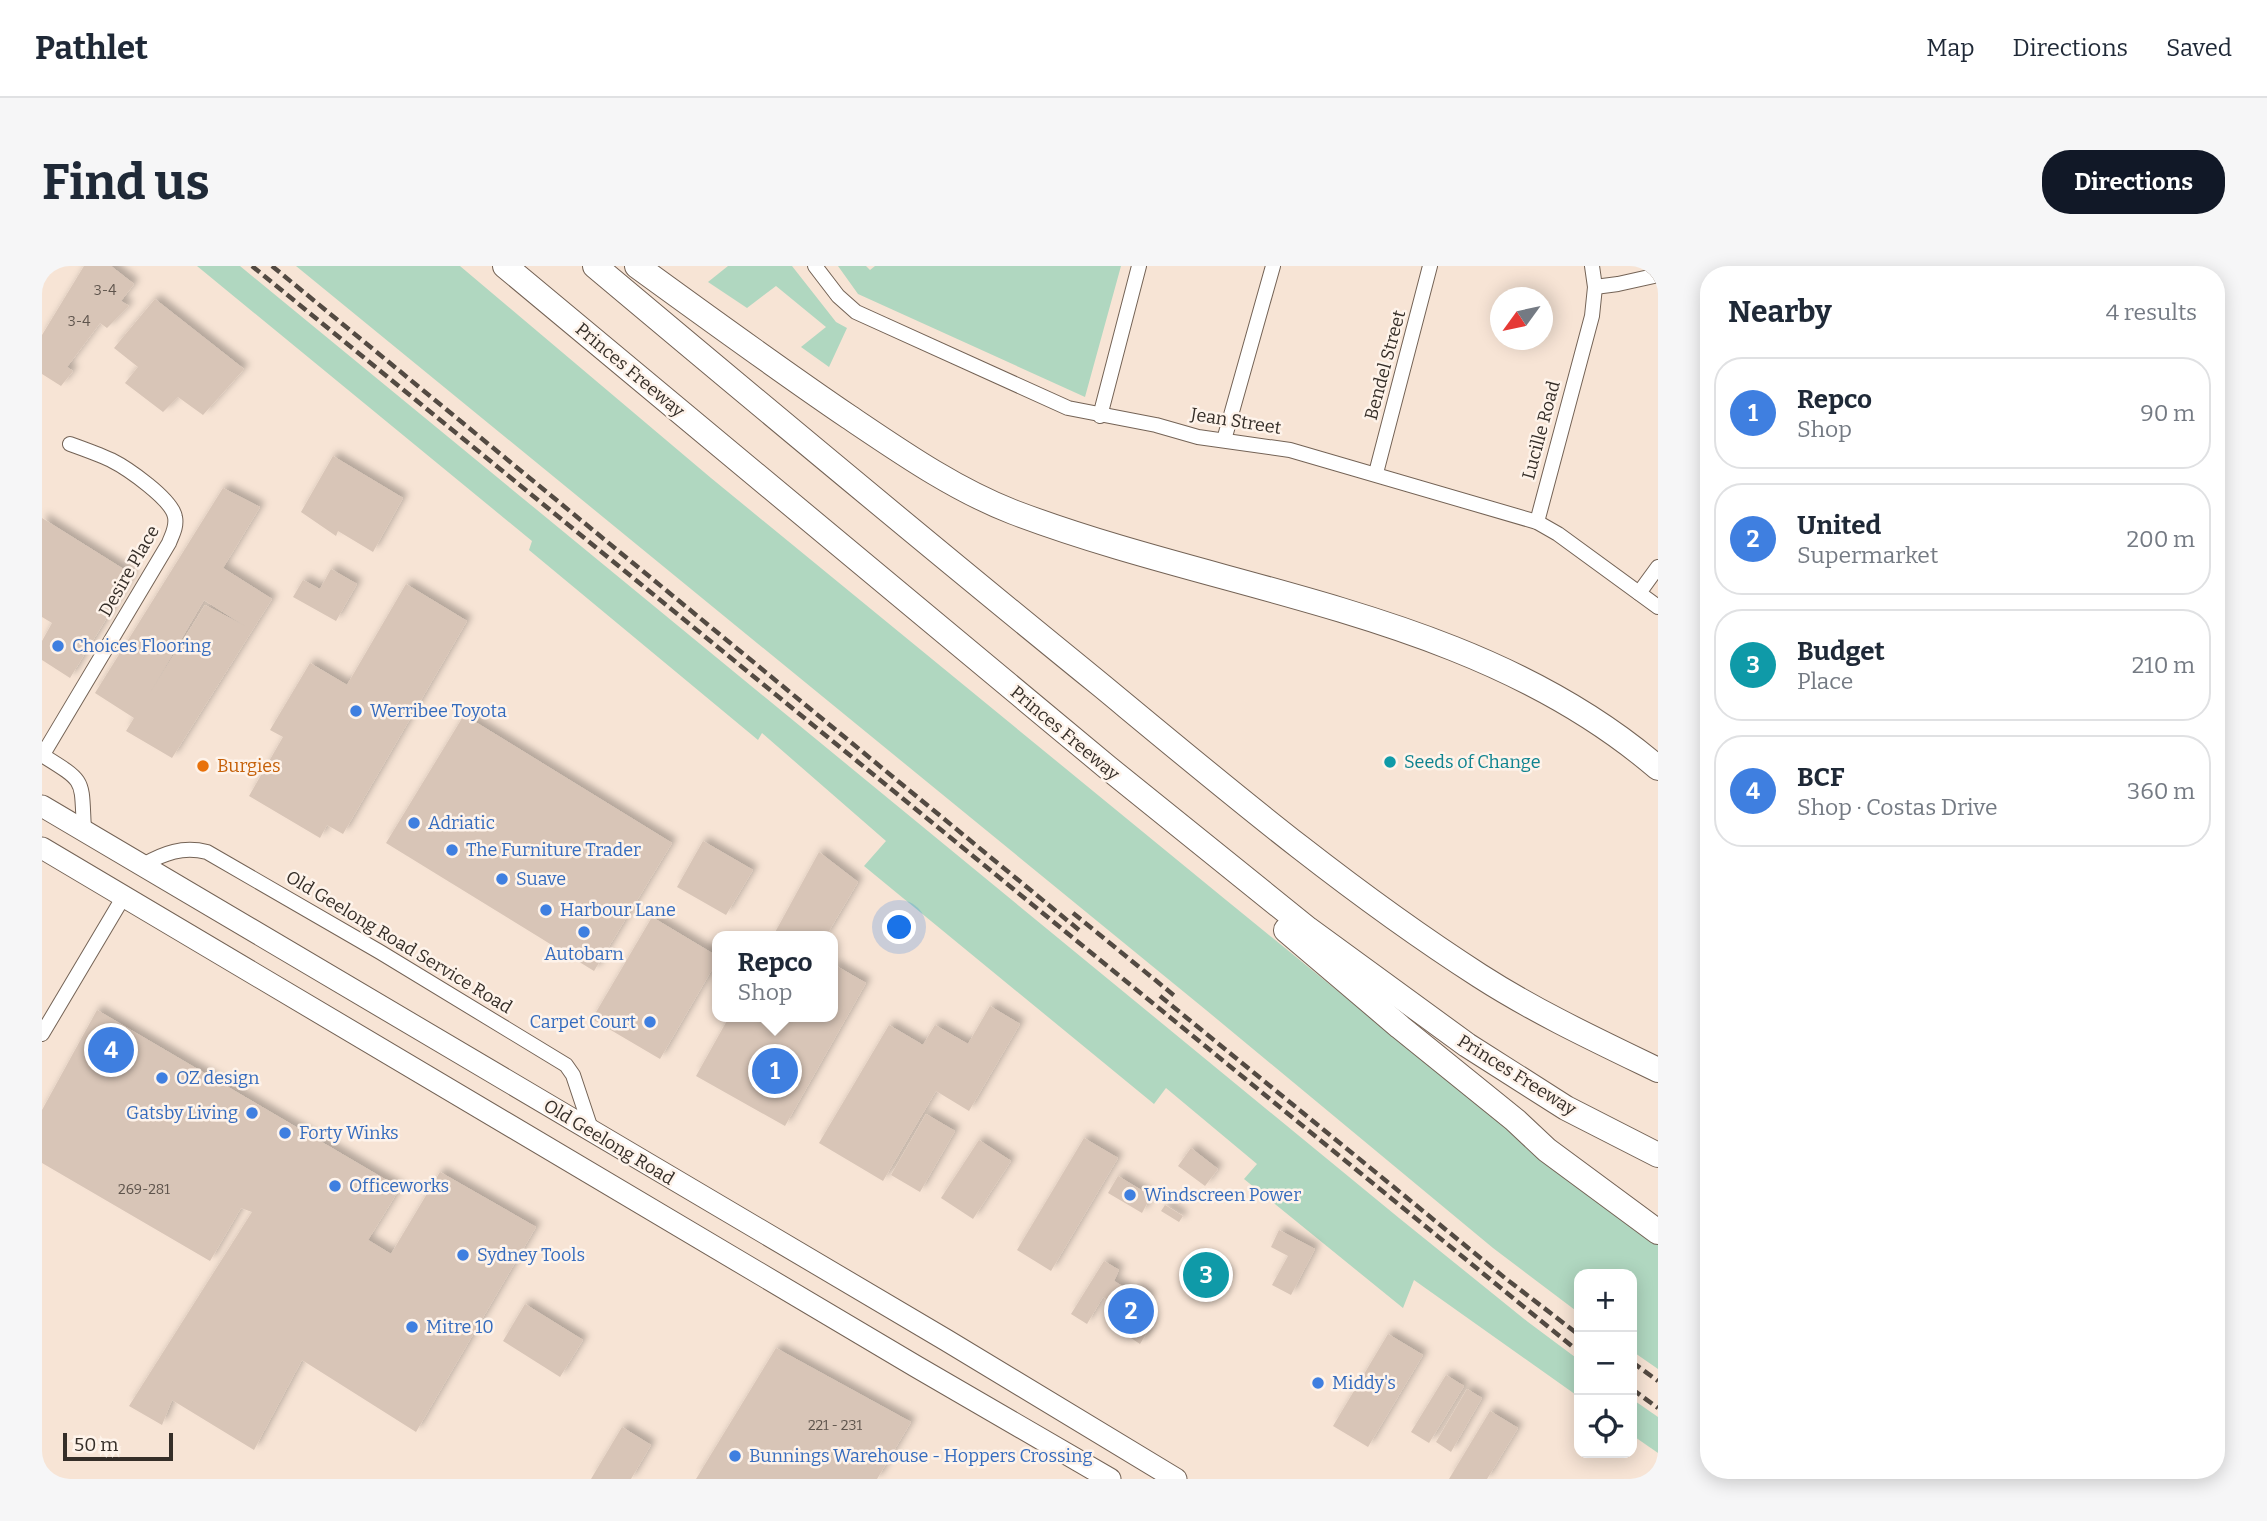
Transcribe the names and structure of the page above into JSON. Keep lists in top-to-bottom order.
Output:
{
  "streets": {
    "highway": ["Princes Freeway"],
    "main road": ["Old Geelong Road"],
    "street": [
      "Bendel Street",
      "Jean Street",
      "Lucille Road",
      "Desire Place",
      "Old Geelong Road Service Road"
    ]
  },
  "crossings": [
    ["Bendel Street", "Jean Street"],
    ["Jean Street", "Lucille Road"],
    ["Old Geelong Road Service Road", "Old Geelong Road"]
  ],
  "places": [
    "Choices Flooring",
    "Werribee Toyota",
    "Seeds of Change",
    "Burgies",
    "Adriatic",
    "The Furniture Trader",
    "Suave",
    "Harbour Lane",
    "Autobarn",
    "Carpet Court",
    "OZ design",
    "Gatsby Living",
    "Forty Winks",
    "Officeworks",
    "Windscreen Power",
    "Sydney Tools",
    "Mitre 10",
    "Middy's",
    "Bunnings Warehouse - Hoppers Crossing"
  ],
  "house_numbers": [
    "3-4",
    "3-4",
    "269-281",
    "221 - 231"
  ],
  "scale_bar": "50 m",
  "north": "bottom left",
  "page": {
    "header": "Pathlet",
    "nav": ["Map", "Directions", "Saved"],
    "buttons": "Directions",
    "title": "Find us",
    "heading": ["Nearby", "4 results"],
    "list": [
      {
        "mark": "1",
        "name": "Repco",
        "note": "Shop",
        "value": "90 m"
      },
      {
        "mark": "2",
        "name": "United",
        "note": "Supermarket",
        "value": "200 m"
      },
      {
        "mark": "3",
        "name": "Budget",
        "note": "Place",
        "value": "210 m"
      },
      {
        "mark": "4",
        "name": "BCF",
        "note": "Shop · Costas Drive",
        "value": "360 m"
      }
    ],
    "popup": ["Repco", "Shop"],
    "pins": [
      "4",
      "1",
      "3",
      "2"
    ],
    "map_buttons": ["+", "−"],
    "scale": "50 m"
  }
}
